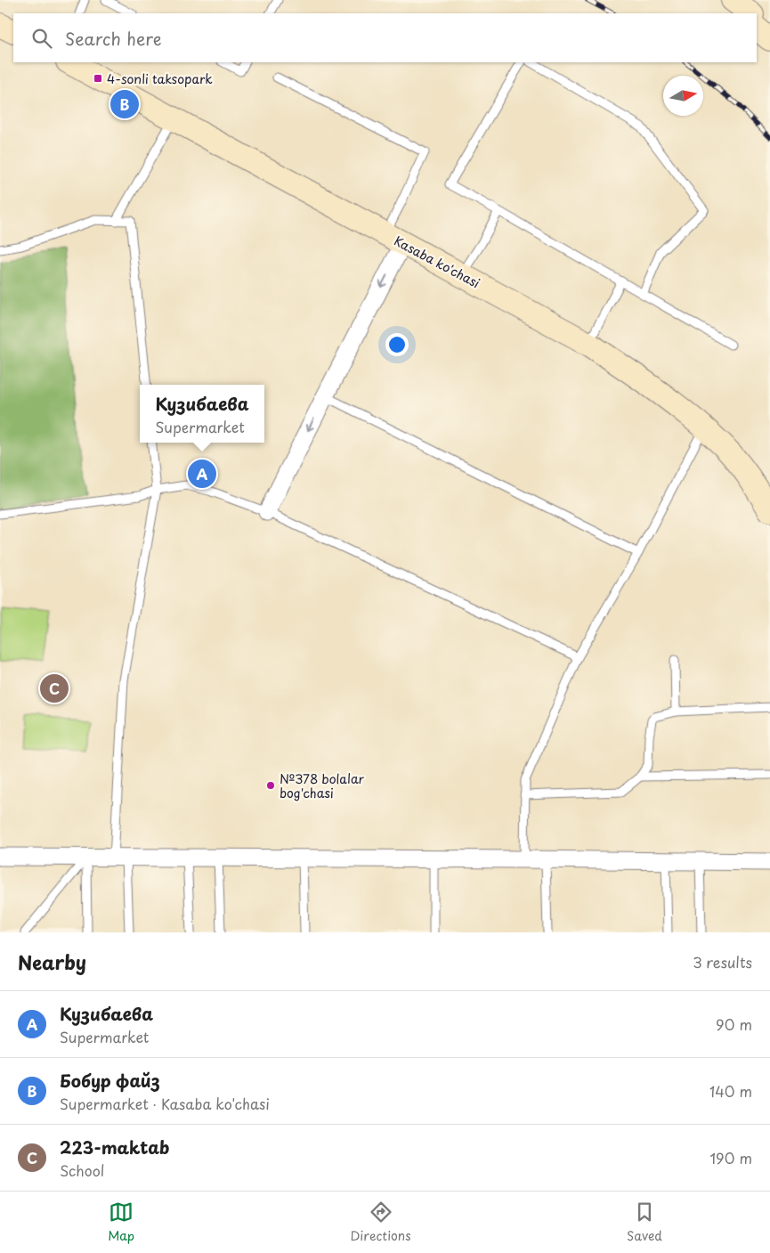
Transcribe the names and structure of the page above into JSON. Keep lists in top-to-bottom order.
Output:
{
  "streets": {
    "street": ["Kasaba ko'chasi"]
  },
  "places": {
    "transit": ["4-sonli taksopark"],
    "other": ["№378 bolalar bog'chasi"]
  },
  "north": "right",
  "page": {
    "search": "Search here",
    "pins": ["B", "A", "C"],
    "popup": ["Кузибаева", "Supermarket"],
    "heading": ["Nearby", "3 results"],
    "list": [
      {
        "mark": "A",
        "name": "Кузибаева",
        "note": "Supermarket",
        "value": "90 m"
      },
      {
        "mark": "B",
        "name": "Бобур файз",
        "note": "Supermarket · Kasaba ko'chasi",
        "value": "140 m"
      },
      {
        "mark": "C",
        "name": "223-maktab",
        "note": "School",
        "value": "190 m"
      }
    ],
    "nav": ["Map", "Directions", "Saved"]
  }
}
